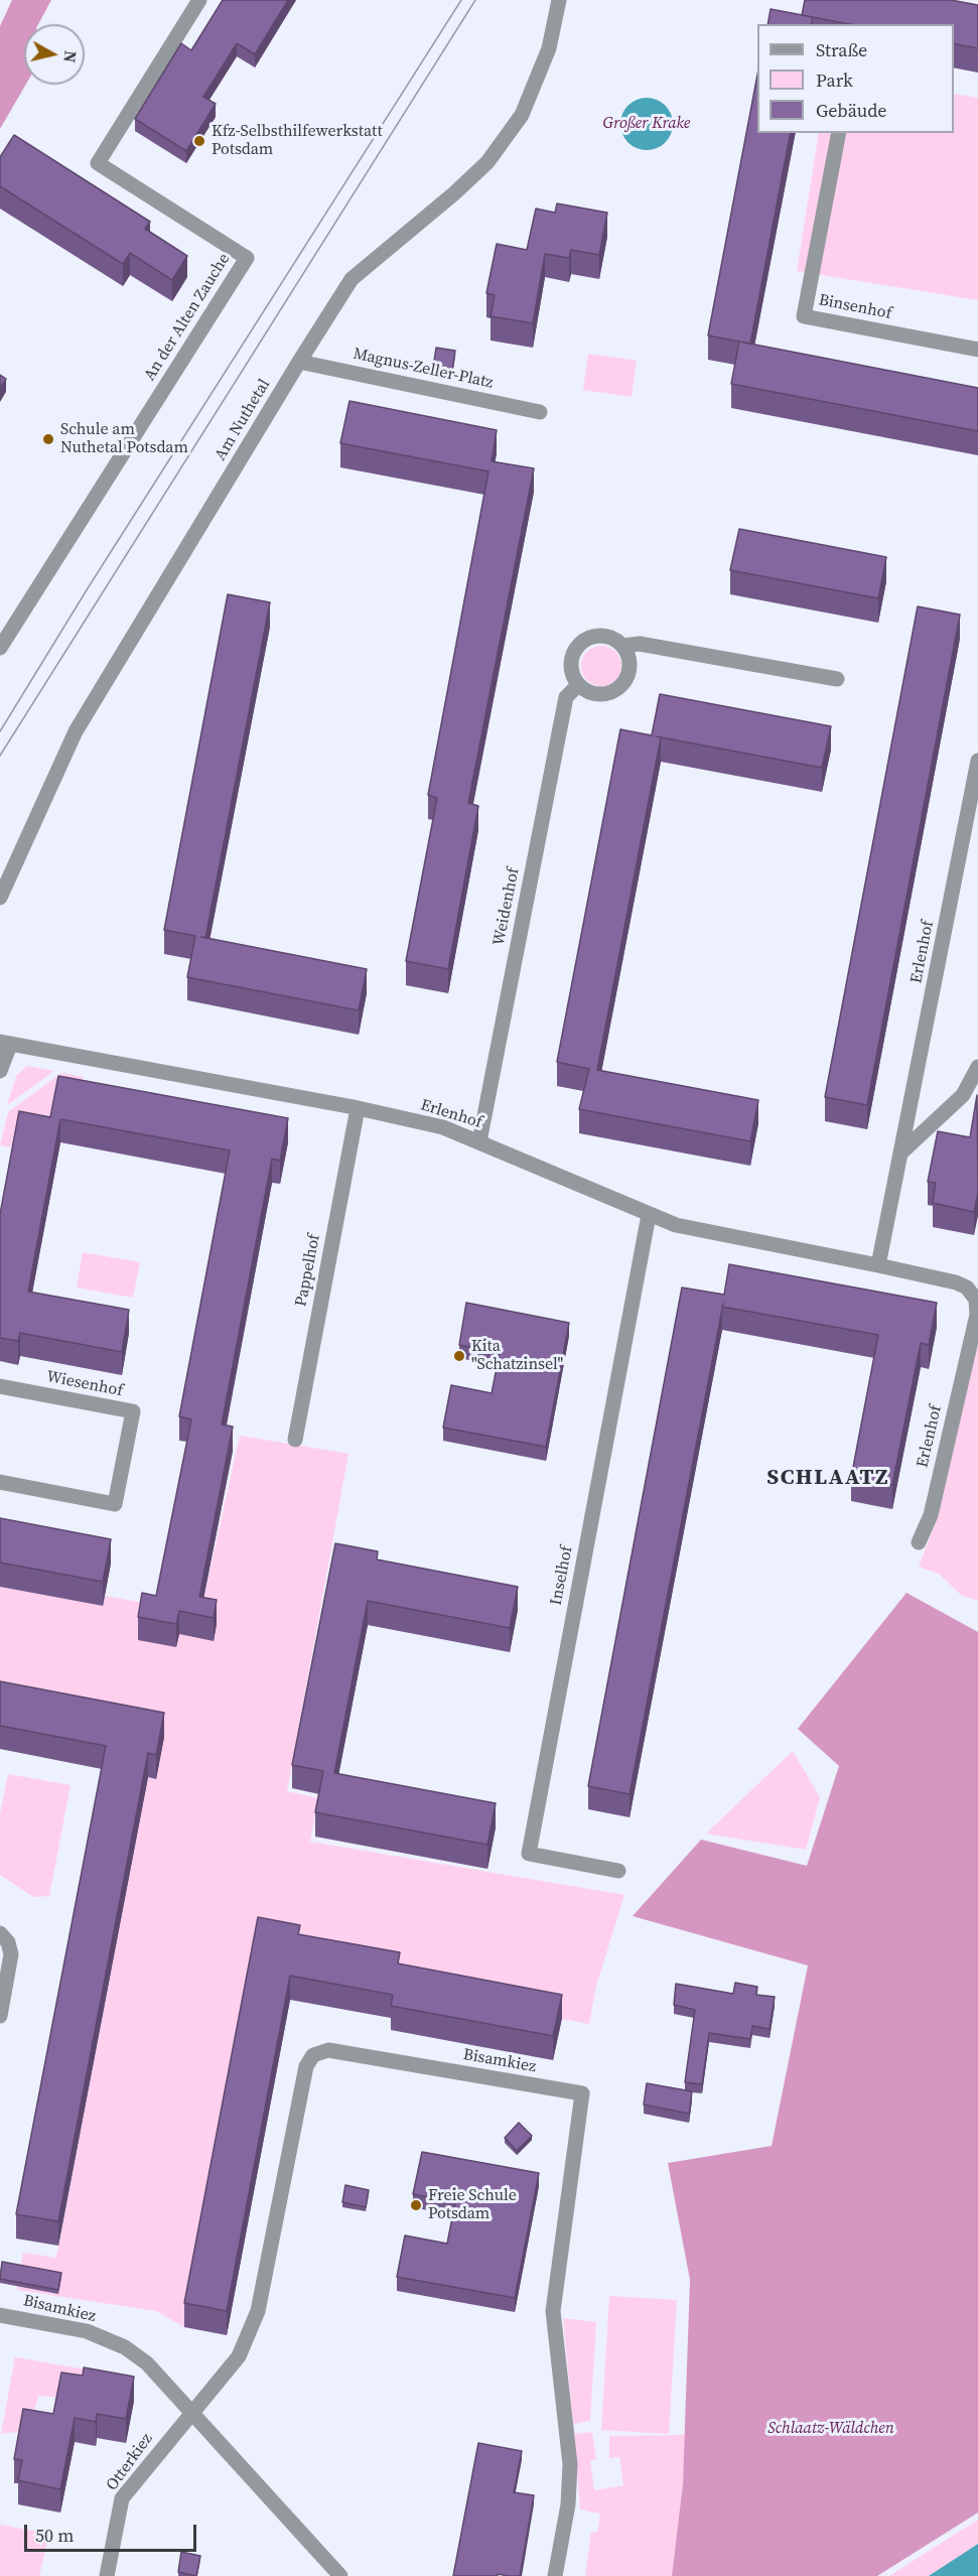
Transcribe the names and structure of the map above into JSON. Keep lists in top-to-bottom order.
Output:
{
  "streets": {
    "street": [
      "Binsenhof",
      "An der Alten Zauche",
      "Magnus-Zeller-Platz",
      "Am Nuthetal",
      "Weidenhof",
      "Erlenhof",
      "Pappelhof",
      "Wiesenhof",
      "Inselhof",
      "Bisamkiez",
      "Otterkiez"
    ]
  },
  "crossings": [
    ["Magnus-Zeller-Platz", "Am Nuthetal"],
    ["Weidenhof", "Erlenhof"],
    ["Erlenhof", "Pappelhof"],
    ["Erlenhof", "Inselhof"],
    ["Bisamkiez", "Otterkiez"]
  ],
  "districts": ["SCHLAATZ"],
  "parks": ["Großer Krake", "Schlaatz-Wäldchen"],
  "places": [
    "Kfz-Selbsthilfewerkstatt Potsdam",
    "Schule am Nuthetal Potsdam",
    "Kita \"Schatzinsel\"",
    "Freie Schule Potsdam"
  ],
  "legend": ["Straße", "Park", "Gebäude"],
  "scale_bar": "50 m",
  "north": "right"
}
